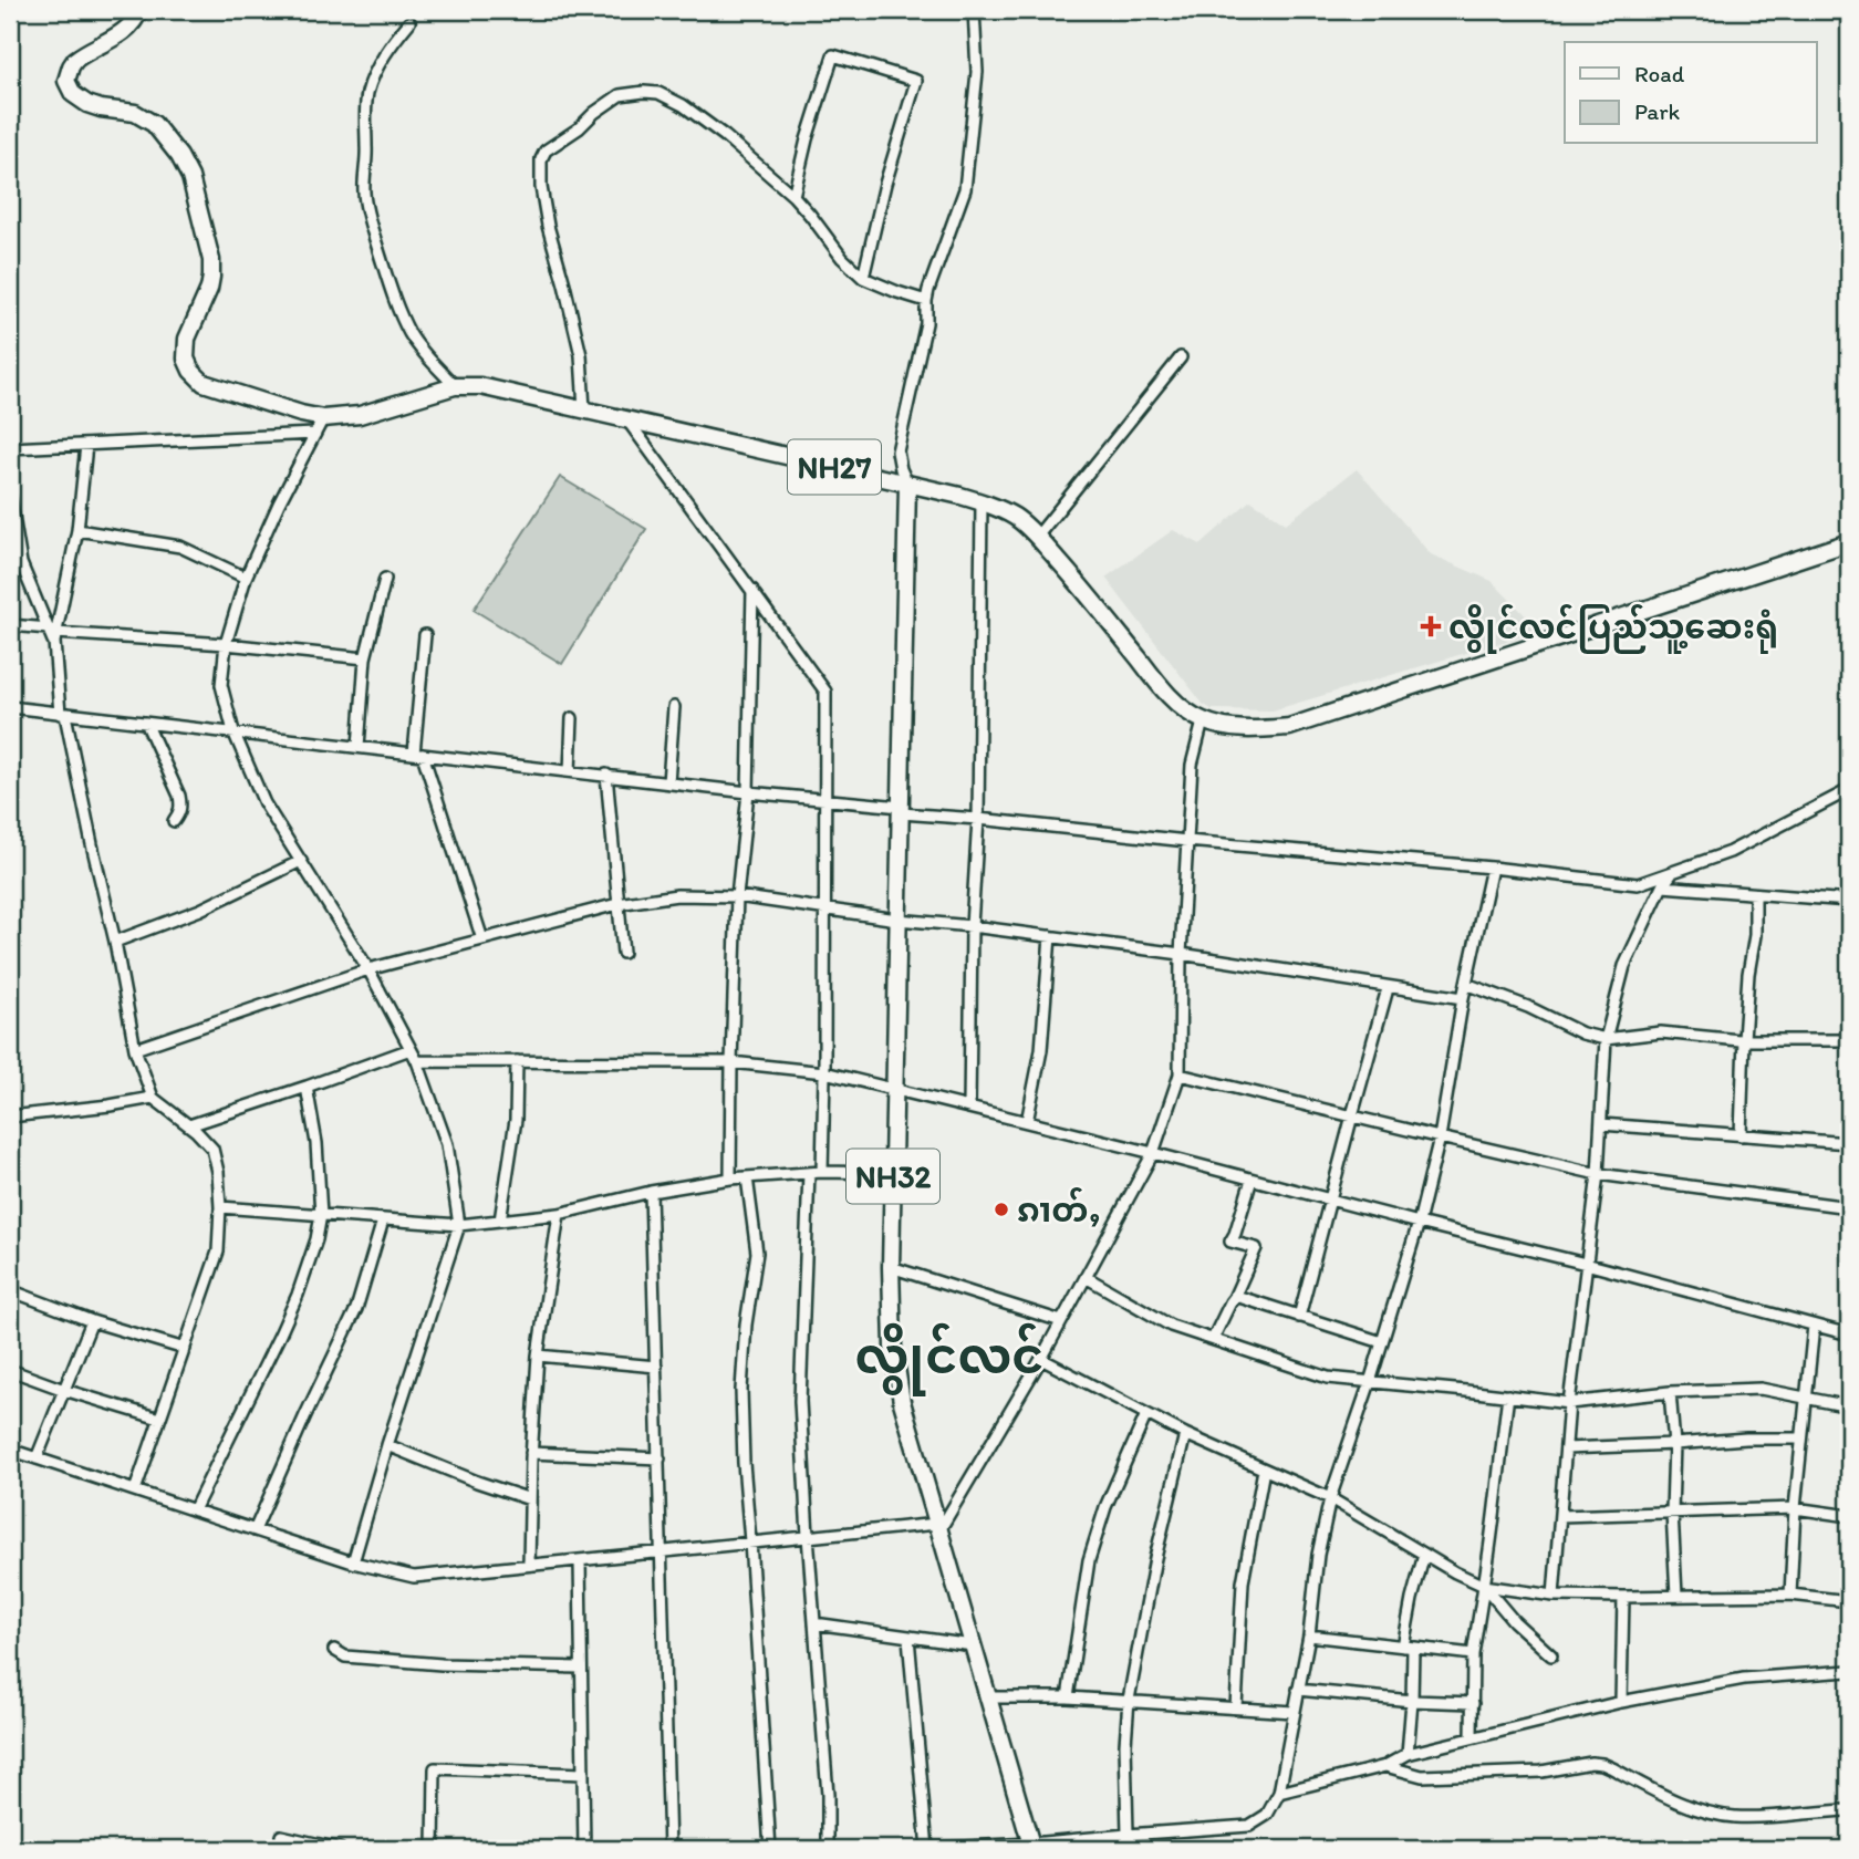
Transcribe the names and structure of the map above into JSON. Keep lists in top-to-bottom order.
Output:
{
  "streets": {
    "highway": ["NH27", "NH32"]
  },
  "crossings": [
    ["NH27", "NH32"]
  ],
  "districts": ["လွိုင်လင်"],
  "places": {
    "health": ["လွိုင်လင်ပြည်သူ့ဆေးရုံ"],
    "other": ["ၵၢတ်ႇ"]
  },
  "legend": ["Road", "Park"]
}
